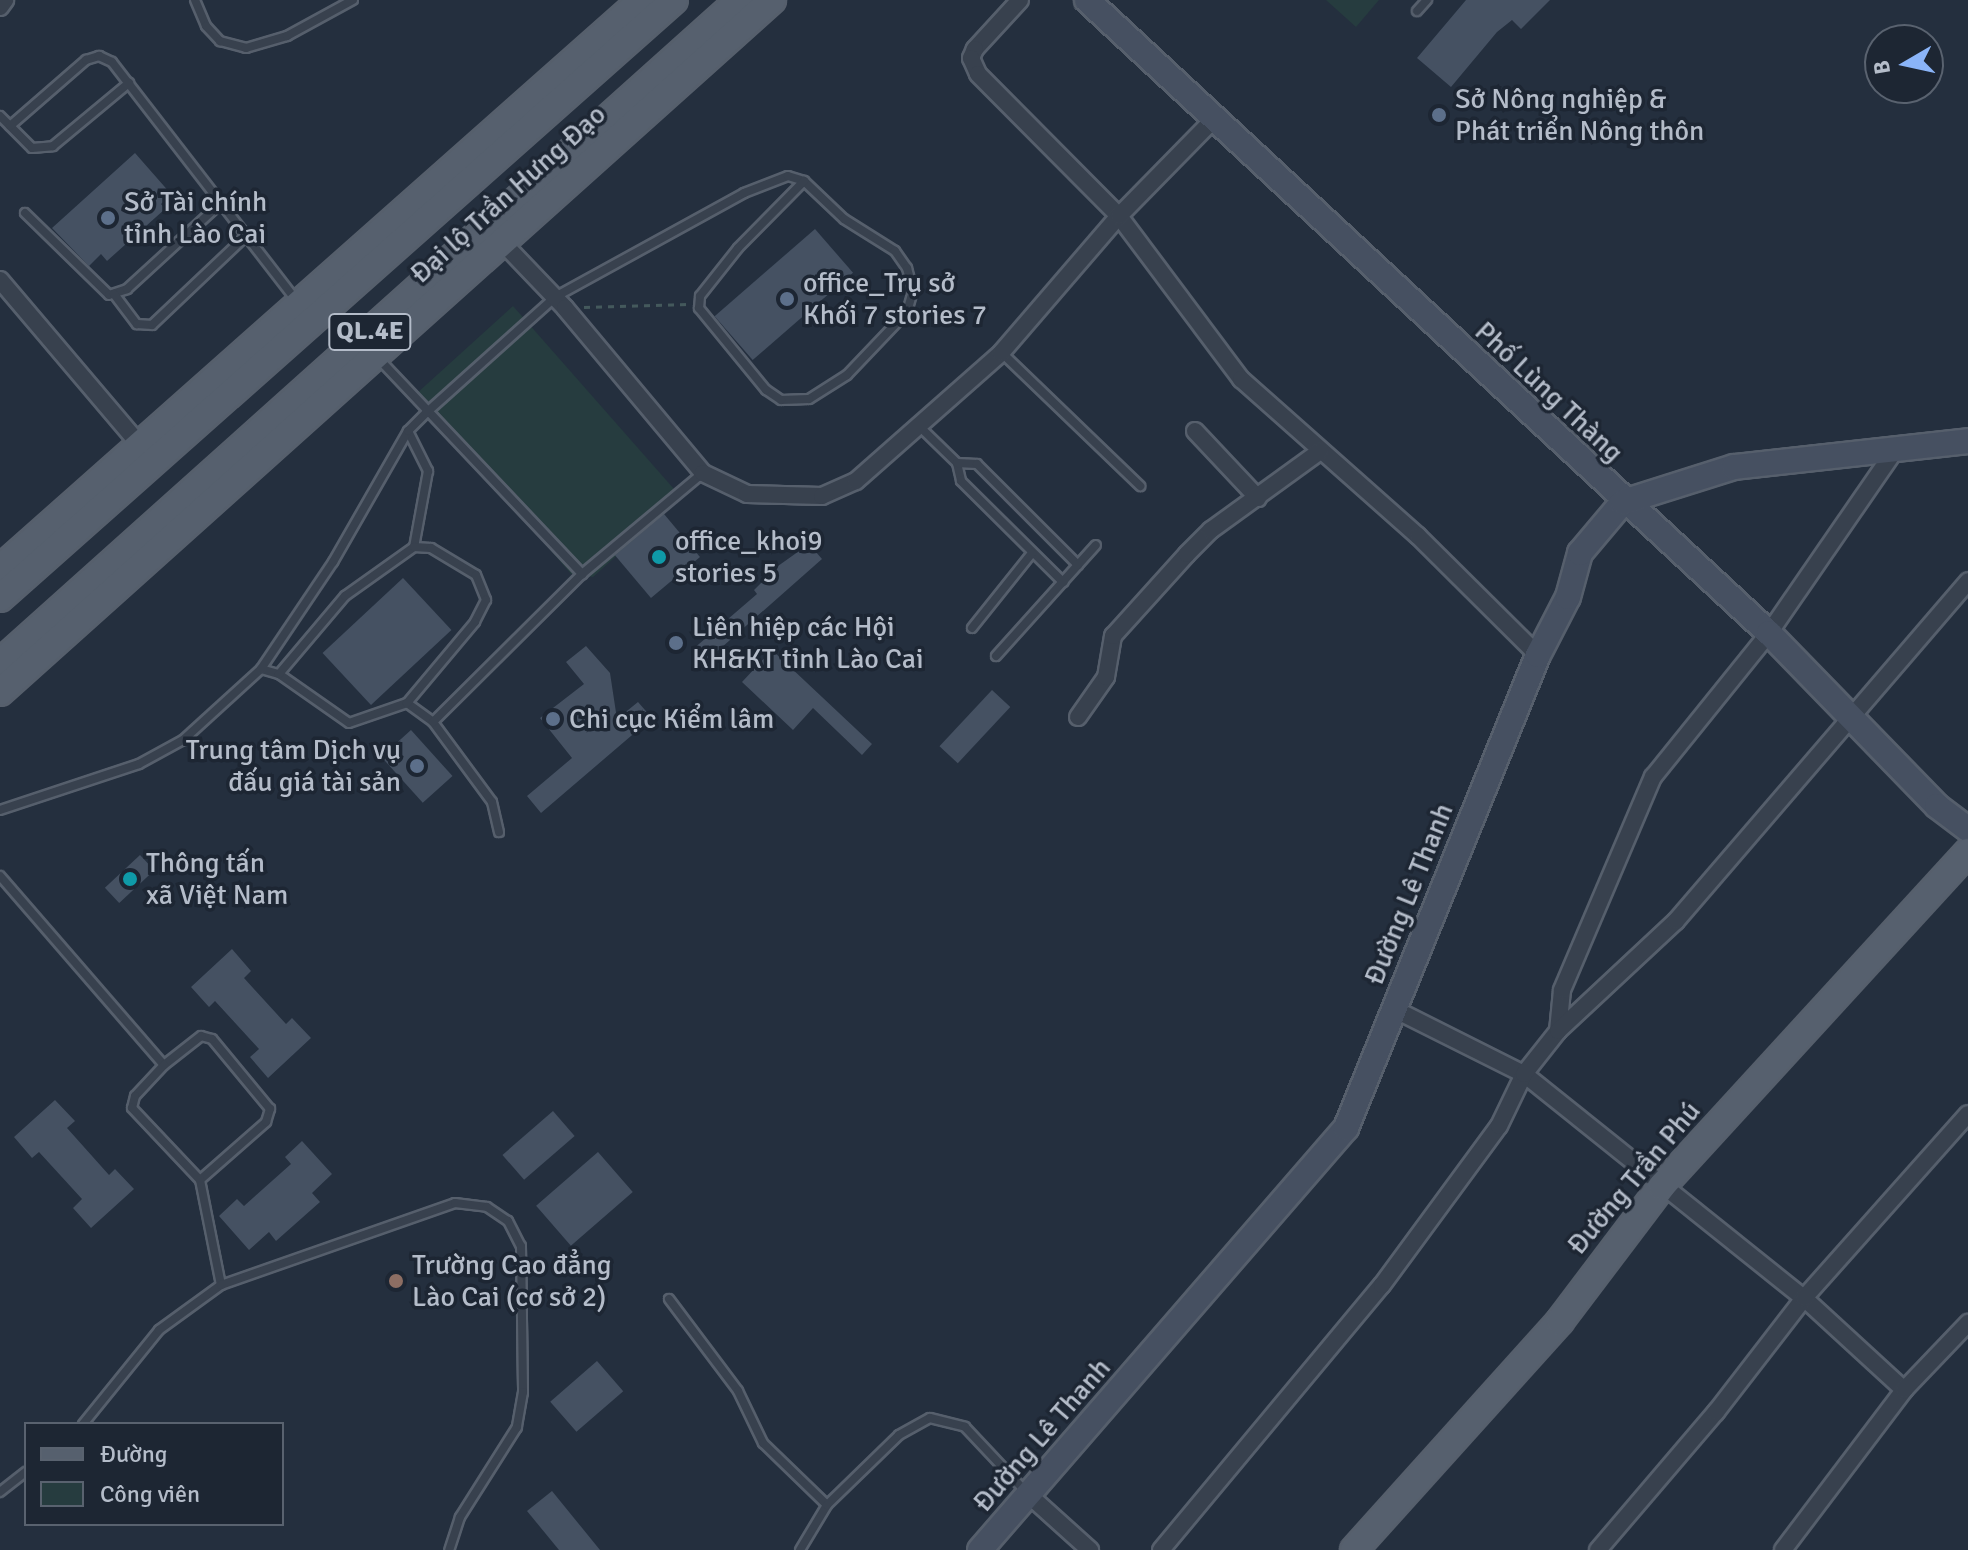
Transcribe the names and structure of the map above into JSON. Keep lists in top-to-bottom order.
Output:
{
  "streets": {
    "main road": ["Đại lộ Trần Hưng Đạo", "QL.4E", "Đường Trần Phú"],
    "street": ["Phố Lùng Thàng", "Đường Lê Thanh"]
  },
  "crossings": [
    ["Phố Lùng Thàng", "Đường Lê Thanh"]
  ],
  "places": [
    "Sở Nông nghiệp & Phát triển Nông thôn",
    "Sở Tài chính tỉnh Lào Cai",
    "office_Trụ sở Khối 7 stories 7",
    "office_khoi9 stories 5",
    "Liên hiệp các Hội KH&KT tỉnh Lào Cai",
    "Chi cục Kiểm lâm",
    "Trung tâm Dịch vụ đấu giá tài sản",
    "Thông tấn xã Việt Nam",
    "Trường Cao đẳng Lào Cai (cơ sở 2)"
  ],
  "legend": ["Đường", "Công viên"],
  "north": "left"
}
